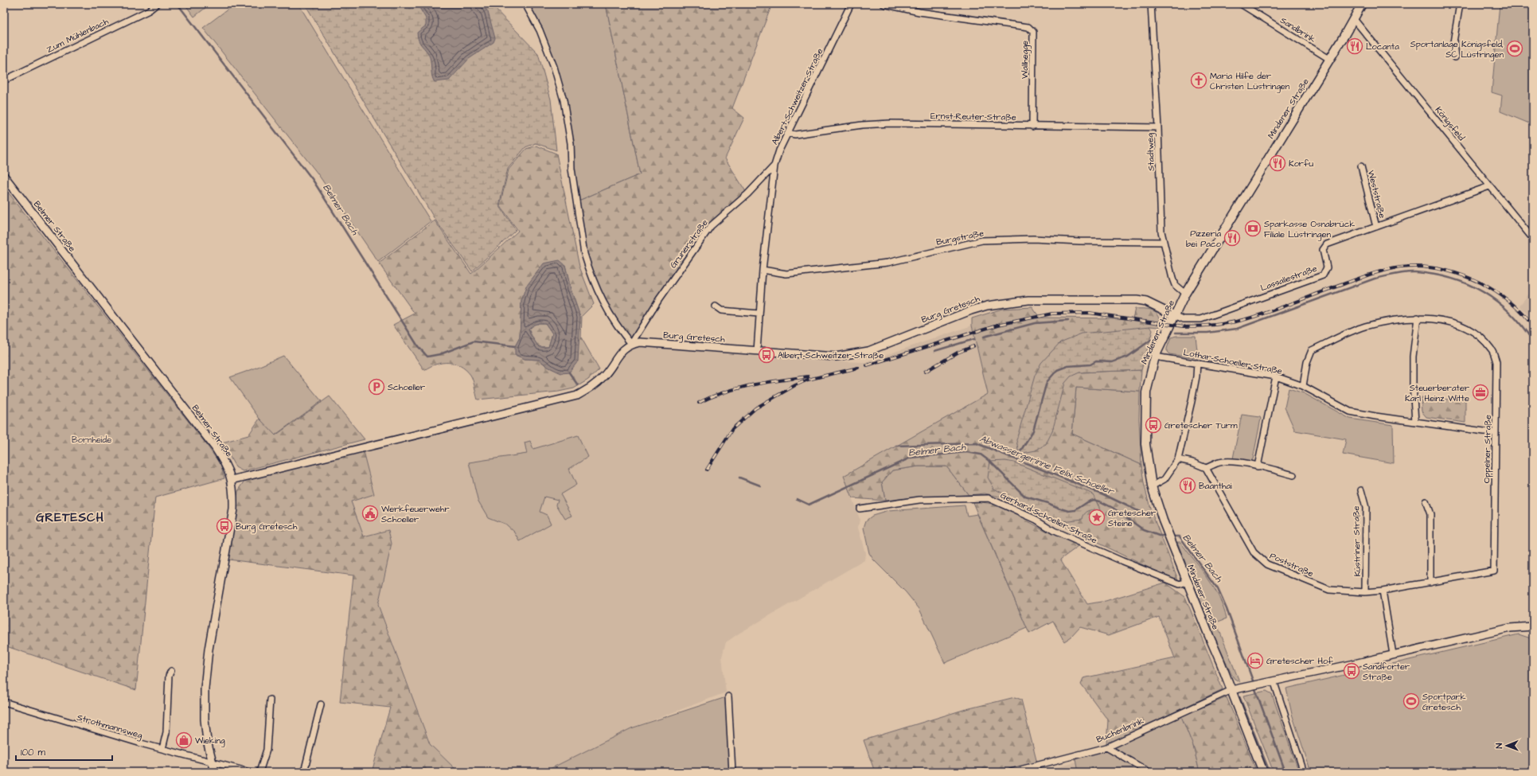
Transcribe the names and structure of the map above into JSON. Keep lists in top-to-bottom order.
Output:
{
  "streets": {
    "main road": ["Mindener Straße"],
    "street": [
      "Sandbrink",
      "Zum Mühlenbach",
      "Wallhegge",
      "Albert-Schweitzer-Straße",
      "Ernst-Reuter-Straße",
      "Königsfeld",
      "Stadtweg",
      "Weststraße",
      "Belmer Straße",
      "Burgstraße",
      "Grunerstraße",
      "Lassallestraße",
      "Burg Gretesch",
      "Lothar-Schoeller-Straße",
      "Oppelner Straße",
      "Gerhard-Schoeller-Straße",
      "Küstriner Straße",
      "Poststraße",
      "Strothmannsweg",
      "Buchenbrink"
    ]
  },
  "crossings": [
    ["Sandbrink", "Mindener Straße"],
    ["Wallhegge", "Ernst-Reuter-Straße"],
    ["Albert-Schweitzer-Straße", "Ernst-Reuter-Straße"],
    ["Albert-Schweitzer-Straße", "Burgstraße"],
    ["Albert-Schweitzer-Straße", "Grunerstraße"],
    ["Albert-Schweitzer-Straße", "Burg Gretesch"],
    ["Mindener Straße", "Königsfeld"],
    ["Mindener Straße", "Stadtweg"],
    ["Mindener Straße", "Lassallestraße"],
    ["Mindener Straße", "Burg Gretesch"],
    ["Mindener Straße", "Lothar-Schoeller-Straße"],
    ["Mindener Straße", "Gerhard-Schoeller-Straße"],
    ["Mindener Straße", "Buchenbrink"],
    ["Ernst-Reuter-Straße", "Stadtweg"],
    ["Königsfeld", "Lassallestraße"],
    ["Stadtweg", "Burgstraße"],
    ["Weststraße", "Lassallestraße"],
    ["Belmer Straße", "Strothmannsweg"],
    ["Grunerstraße", "Burg Gretesch"],
    ["Lassallestraße", "Burg Gretesch"],
    ["Lothar-Schoeller-Straße", "Oppelner Straße"],
    ["Oppelner Straße", "Poststraße"],
    ["Küstriner Straße", "Poststraße"]
  ],
  "districts": ["GRETESCH"],
  "water": ["Belmer Bach", "Abwassergerinne Felix Schoeller"],
  "parks": ["Bornheide"],
  "places": {
    "restaurant": [
      "Locanta",
      "Korfu",
      "Pizzeria bei Paco",
      "Baanthai"
    ],
    "sports": ["Sportanlage Königsfeld, SC Lüstringen", "Sportpark Gretesch"],
    "church": ["Maria Hilfe der Christen Lüstringen"],
    "bank": ["Sparkasse Osnabrück Filiale Lüstringen"],
    "bus stop": [
      "Albert-Schweitzer-Straße",
      "Gretescher Turm",
      "Burg Gretesch",
      "Sandforter Straße"
    ],
    "parking": ["Schoeller"],
    "office": ["Steuerberater Karl Heinz Witte"],
    "public building": ["Werkfeuerwehr Schoeller"],
    "place": ["Gretescher Steine"],
    "hotel": ["Gretescher Hof"],
    "shop": ["Wieking"]
  },
  "scale_bar": "100 m",
  "north": "left"
}
